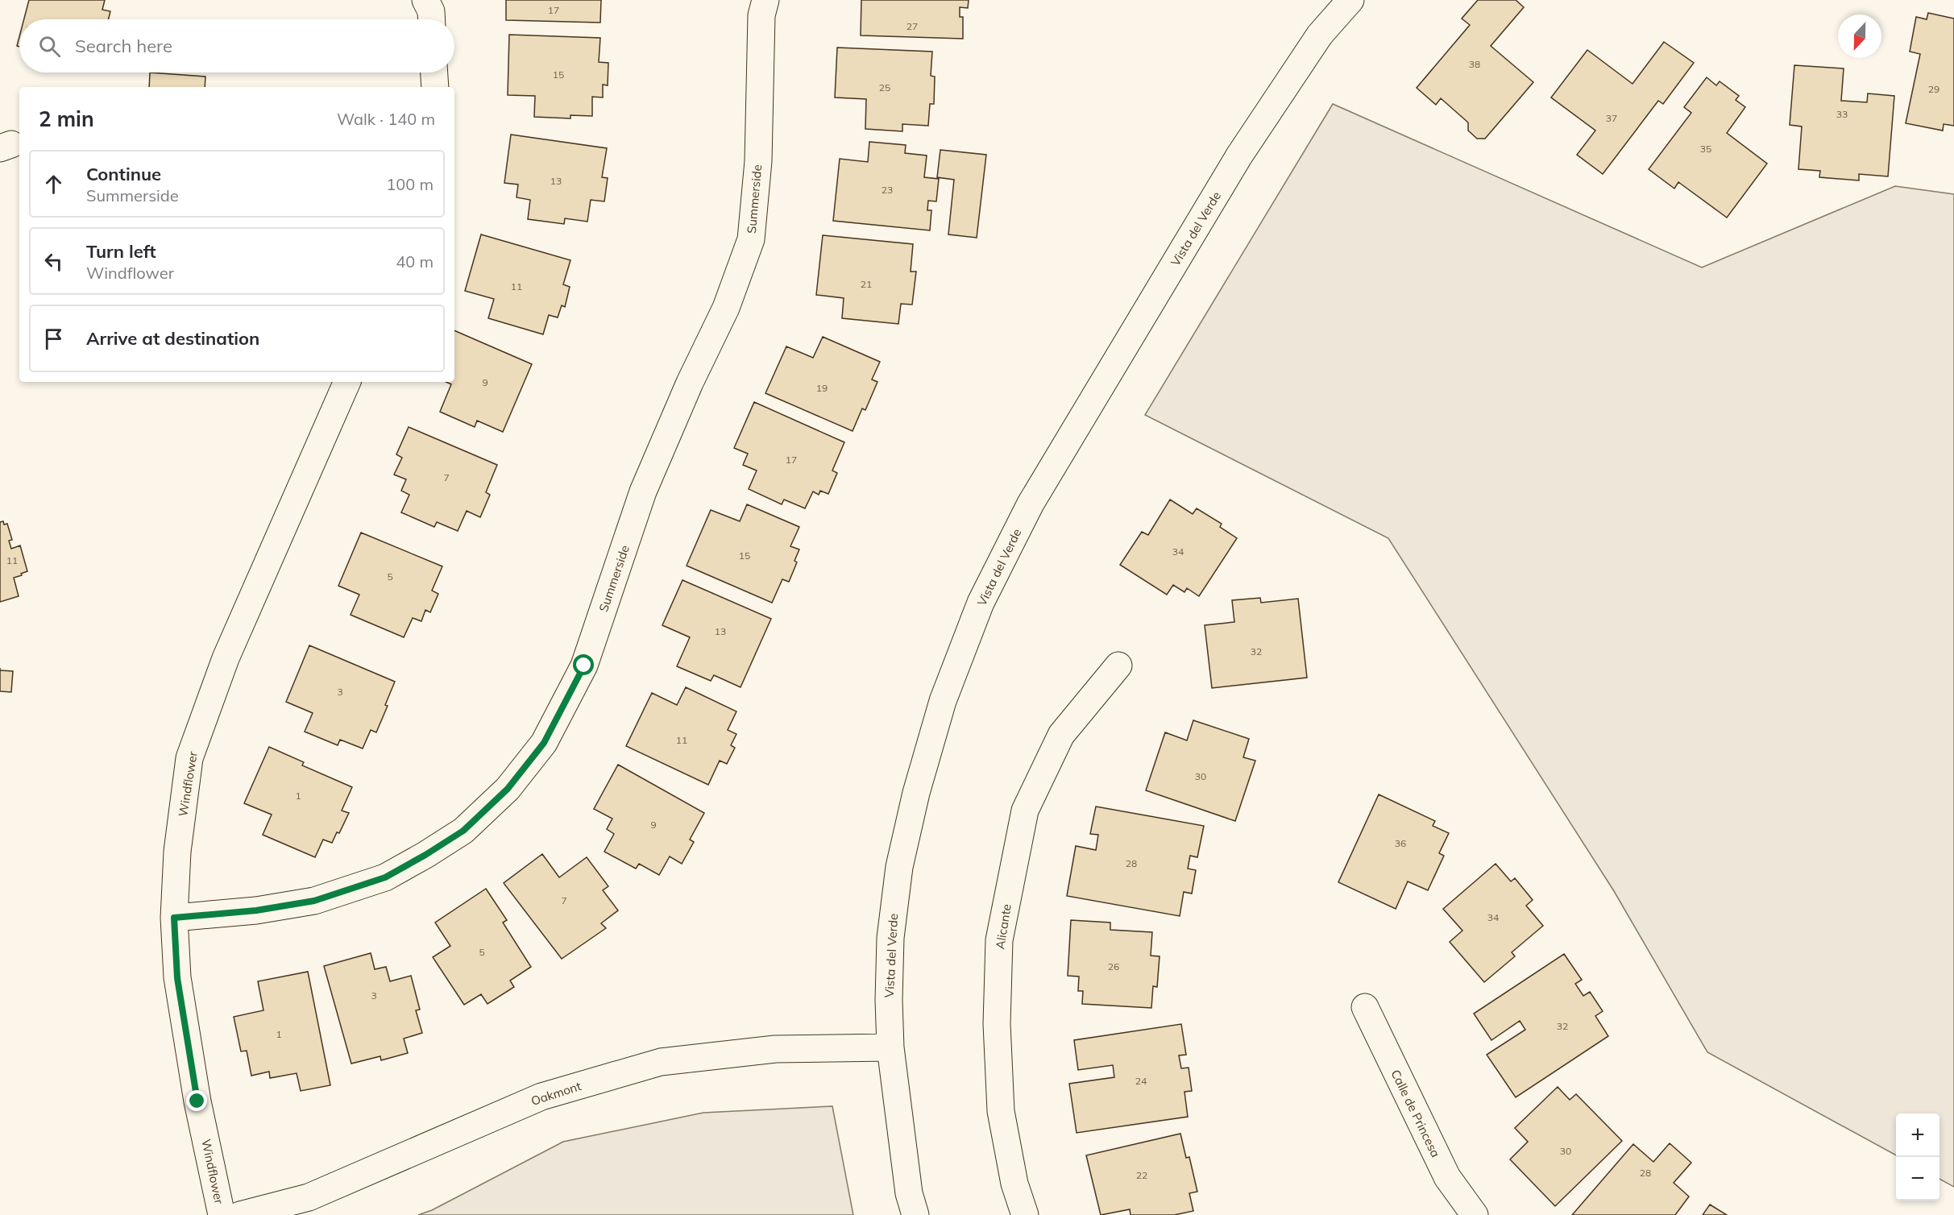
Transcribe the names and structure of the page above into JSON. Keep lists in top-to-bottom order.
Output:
{
  "streets": {
    "street": [
      "Summerside",
      "Vista del Verde",
      "Windflower",
      "Alicante",
      "Oakmont",
      "Calle de Princesa"
    ]
  },
  "crossings": [
    ["Summerside", "Windflower"],
    ["Vista del Verde", "Oakmont"]
  ],
  "house_numbers": [
    "17",
    "27",
    "38",
    "15",
    "25",
    "29",
    "33",
    "37",
    "35",
    "13",
    "23",
    "21",
    "11",
    "9",
    "19",
    "17",
    "7",
    "34",
    "15",
    "11",
    "5",
    "13",
    "32",
    "3",
    "11",
    "30",
    "1",
    "9",
    "36",
    "28",
    "7",
    "34",
    "5",
    "26",
    "3",
    "32",
    "1",
    "24",
    "30",
    "28",
    "22"
  ],
  "north": "bottom",
  "page": {
    "search": "Search here",
    "heading": ["2 min", "Walk · 140 m"],
    "list": [
      ["Continue", "Summerside", "100 m"],
      ["Turn left", "Windflower", "40 m"],
      "Arrive at destination"
    ],
    "map_buttons": ["+", "−"]
  }
}
